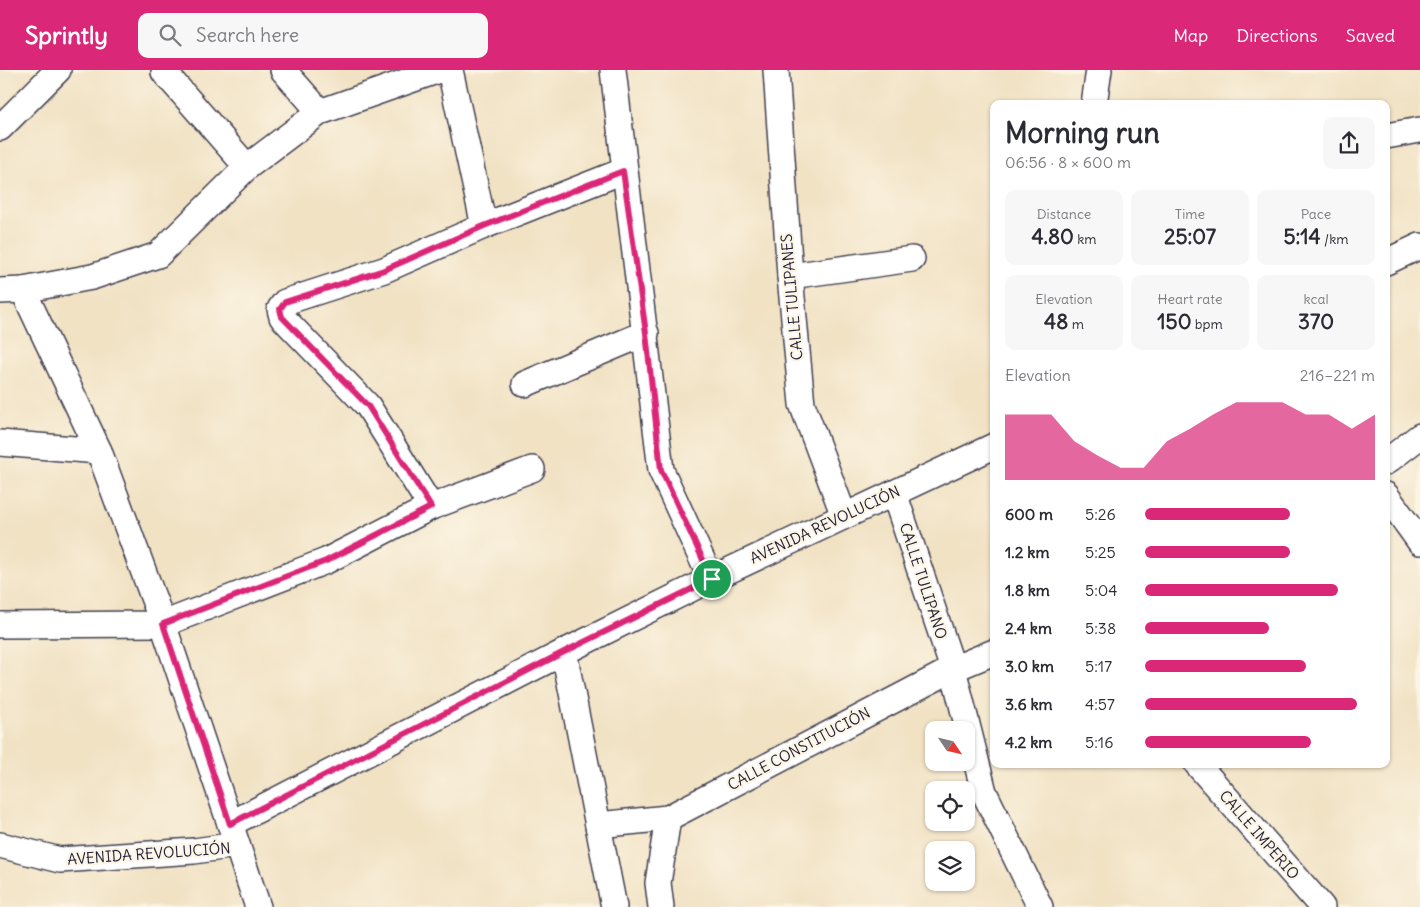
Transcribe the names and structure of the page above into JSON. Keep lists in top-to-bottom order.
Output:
{
  "streets": {
    "street": [
      "CALLE TULIPANES",
      "AVENIDA REVOLUCIÓN",
      "CALLE TULIPANO",
      "CALLE CONSTITUCIÓN",
      "CALLE IMPERIO"
    ]
  },
  "crossings": [
    ["CALLE TULIPANES", "AVENIDA REVOLUCIÓN"],
    ["AVENIDA REVOLUCIÓN", "CALLE TULIPANO"],
    ["CALLE TULIPANO", "CALLE CONSTITUCIÓN"]
  ],
  "north": "bottom right",
  "page": {
    "header": "Sprintly",
    "search": "Search here",
    "nav": ["Map", "Directions", "Saved"],
    "heading": ["Morning run", "06:56 · 8 × 600 m"],
    "stats": [
      ["Distance", "4.80 km"],
      ["Time", "25:07"],
      ["Pace", "5:14 /km"],
      ["Elevation", "48 m"],
      ["Heart rate", "150 bpm"],
      ["kcal", "370"]
    ],
    "chart": ["Elevation", "216–221 m"],
    "list": [
      {
        "name": "600 m",
        "note": "5:26"
      },
      {
        "name": "1.2 km",
        "note": "5:25"
      },
      {
        "name": "1.8 km",
        "note": "5:04"
      },
      {
        "name": "2.4 km",
        "note": "5:38"
      },
      {
        "name": "3.0 km",
        "note": "5:17"
      },
      {
        "name": "3.6 km",
        "note": "4:57"
      },
      {
        "name": "4.2 km",
        "note": "5:16"
      }
    ]
  }
}
